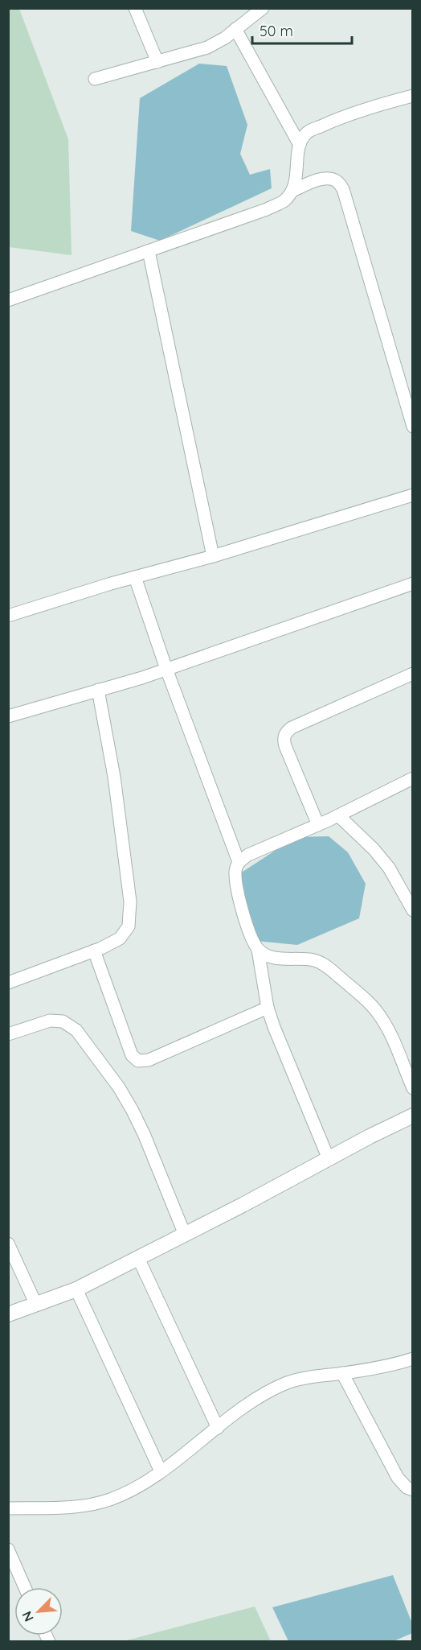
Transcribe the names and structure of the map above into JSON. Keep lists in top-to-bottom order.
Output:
{
  "scale_bar": "50 m",
  "north": "bottom left"
}
